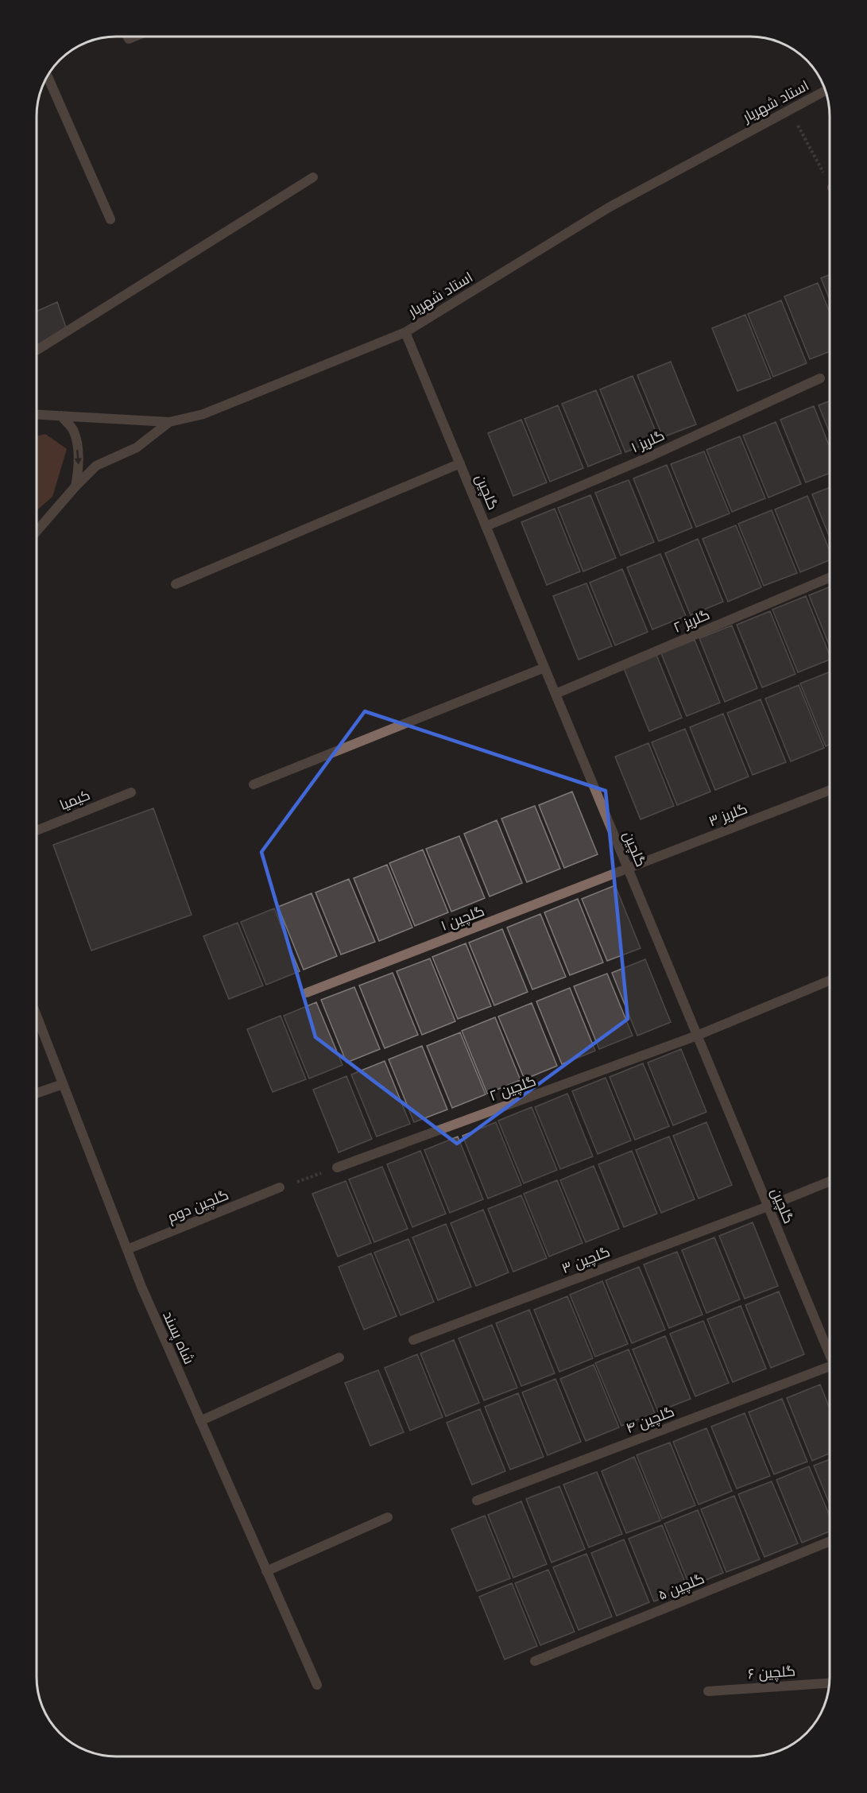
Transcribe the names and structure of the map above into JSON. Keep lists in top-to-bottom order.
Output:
{
  "streets": {
    "street": [
      "استاد شهریار",
      "گلریز ۱",
      "گلچین",
      "گلریز ۲",
      "کیمیا",
      "گلریز ۳",
      "گلچین ۱",
      "گلچین ۲",
      "گلچین دوم",
      "گلچین ۳",
      "شاه پسند",
      "گلچین ۴",
      "گلچین ۵",
      "گلچین ۶"
    ]
  },
  "crossings": [
    ["استاد شهریار", "گلچین"],
    ["گلریز ۱", "گلچین"],
    ["گلچین", "گلریز ۲"],
    ["گلچین", "گلریز ۳"],
    ["گلچین", "گلچین ۱"],
    ["گلچین", "گلچین ۲"],
    ["گلچین", "گلچین ۳"],
    ["گلریز ۳", "گلچین ۱"],
    ["گلچین دوم", "شاه پسند"]
  ]
}
